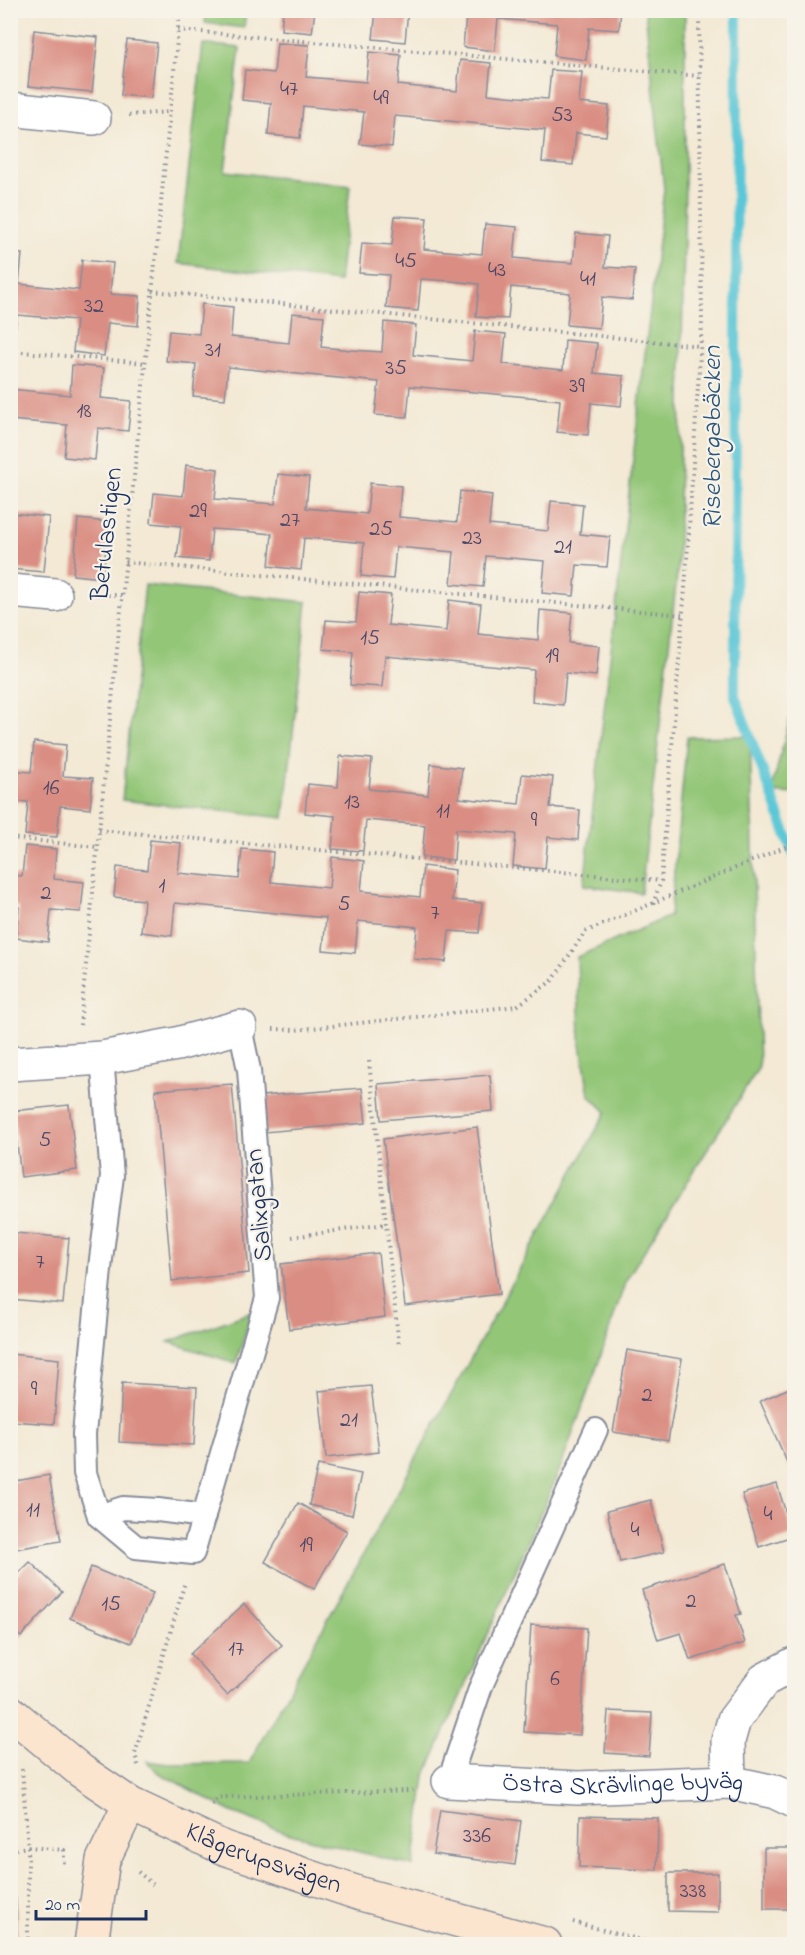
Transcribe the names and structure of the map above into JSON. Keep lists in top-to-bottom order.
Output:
{
  "streets": {
    "street": ["Östra Skrävlinge byväg", "Klågerupsvägen"],
    "lane": ["Salixgatan"],
    "path": ["Betulastigen"]
  },
  "water": ["Risebergabäcken"],
  "house_numbers": [
    "47",
    "49",
    "53",
    "45",
    "43",
    "41",
    "32",
    "31",
    "35",
    "39",
    "18",
    "29",
    "27",
    "25",
    "23",
    "21",
    "15",
    "19",
    "16",
    "13",
    "11",
    "9",
    "1",
    "2",
    "5",
    "7",
    "5",
    "7",
    "9",
    "2",
    "21",
    "11",
    "4",
    "4",
    "19",
    "2",
    "15",
    "17",
    "6",
    "336",
    "338"
  ],
  "scale_bar": "20 m"
}
